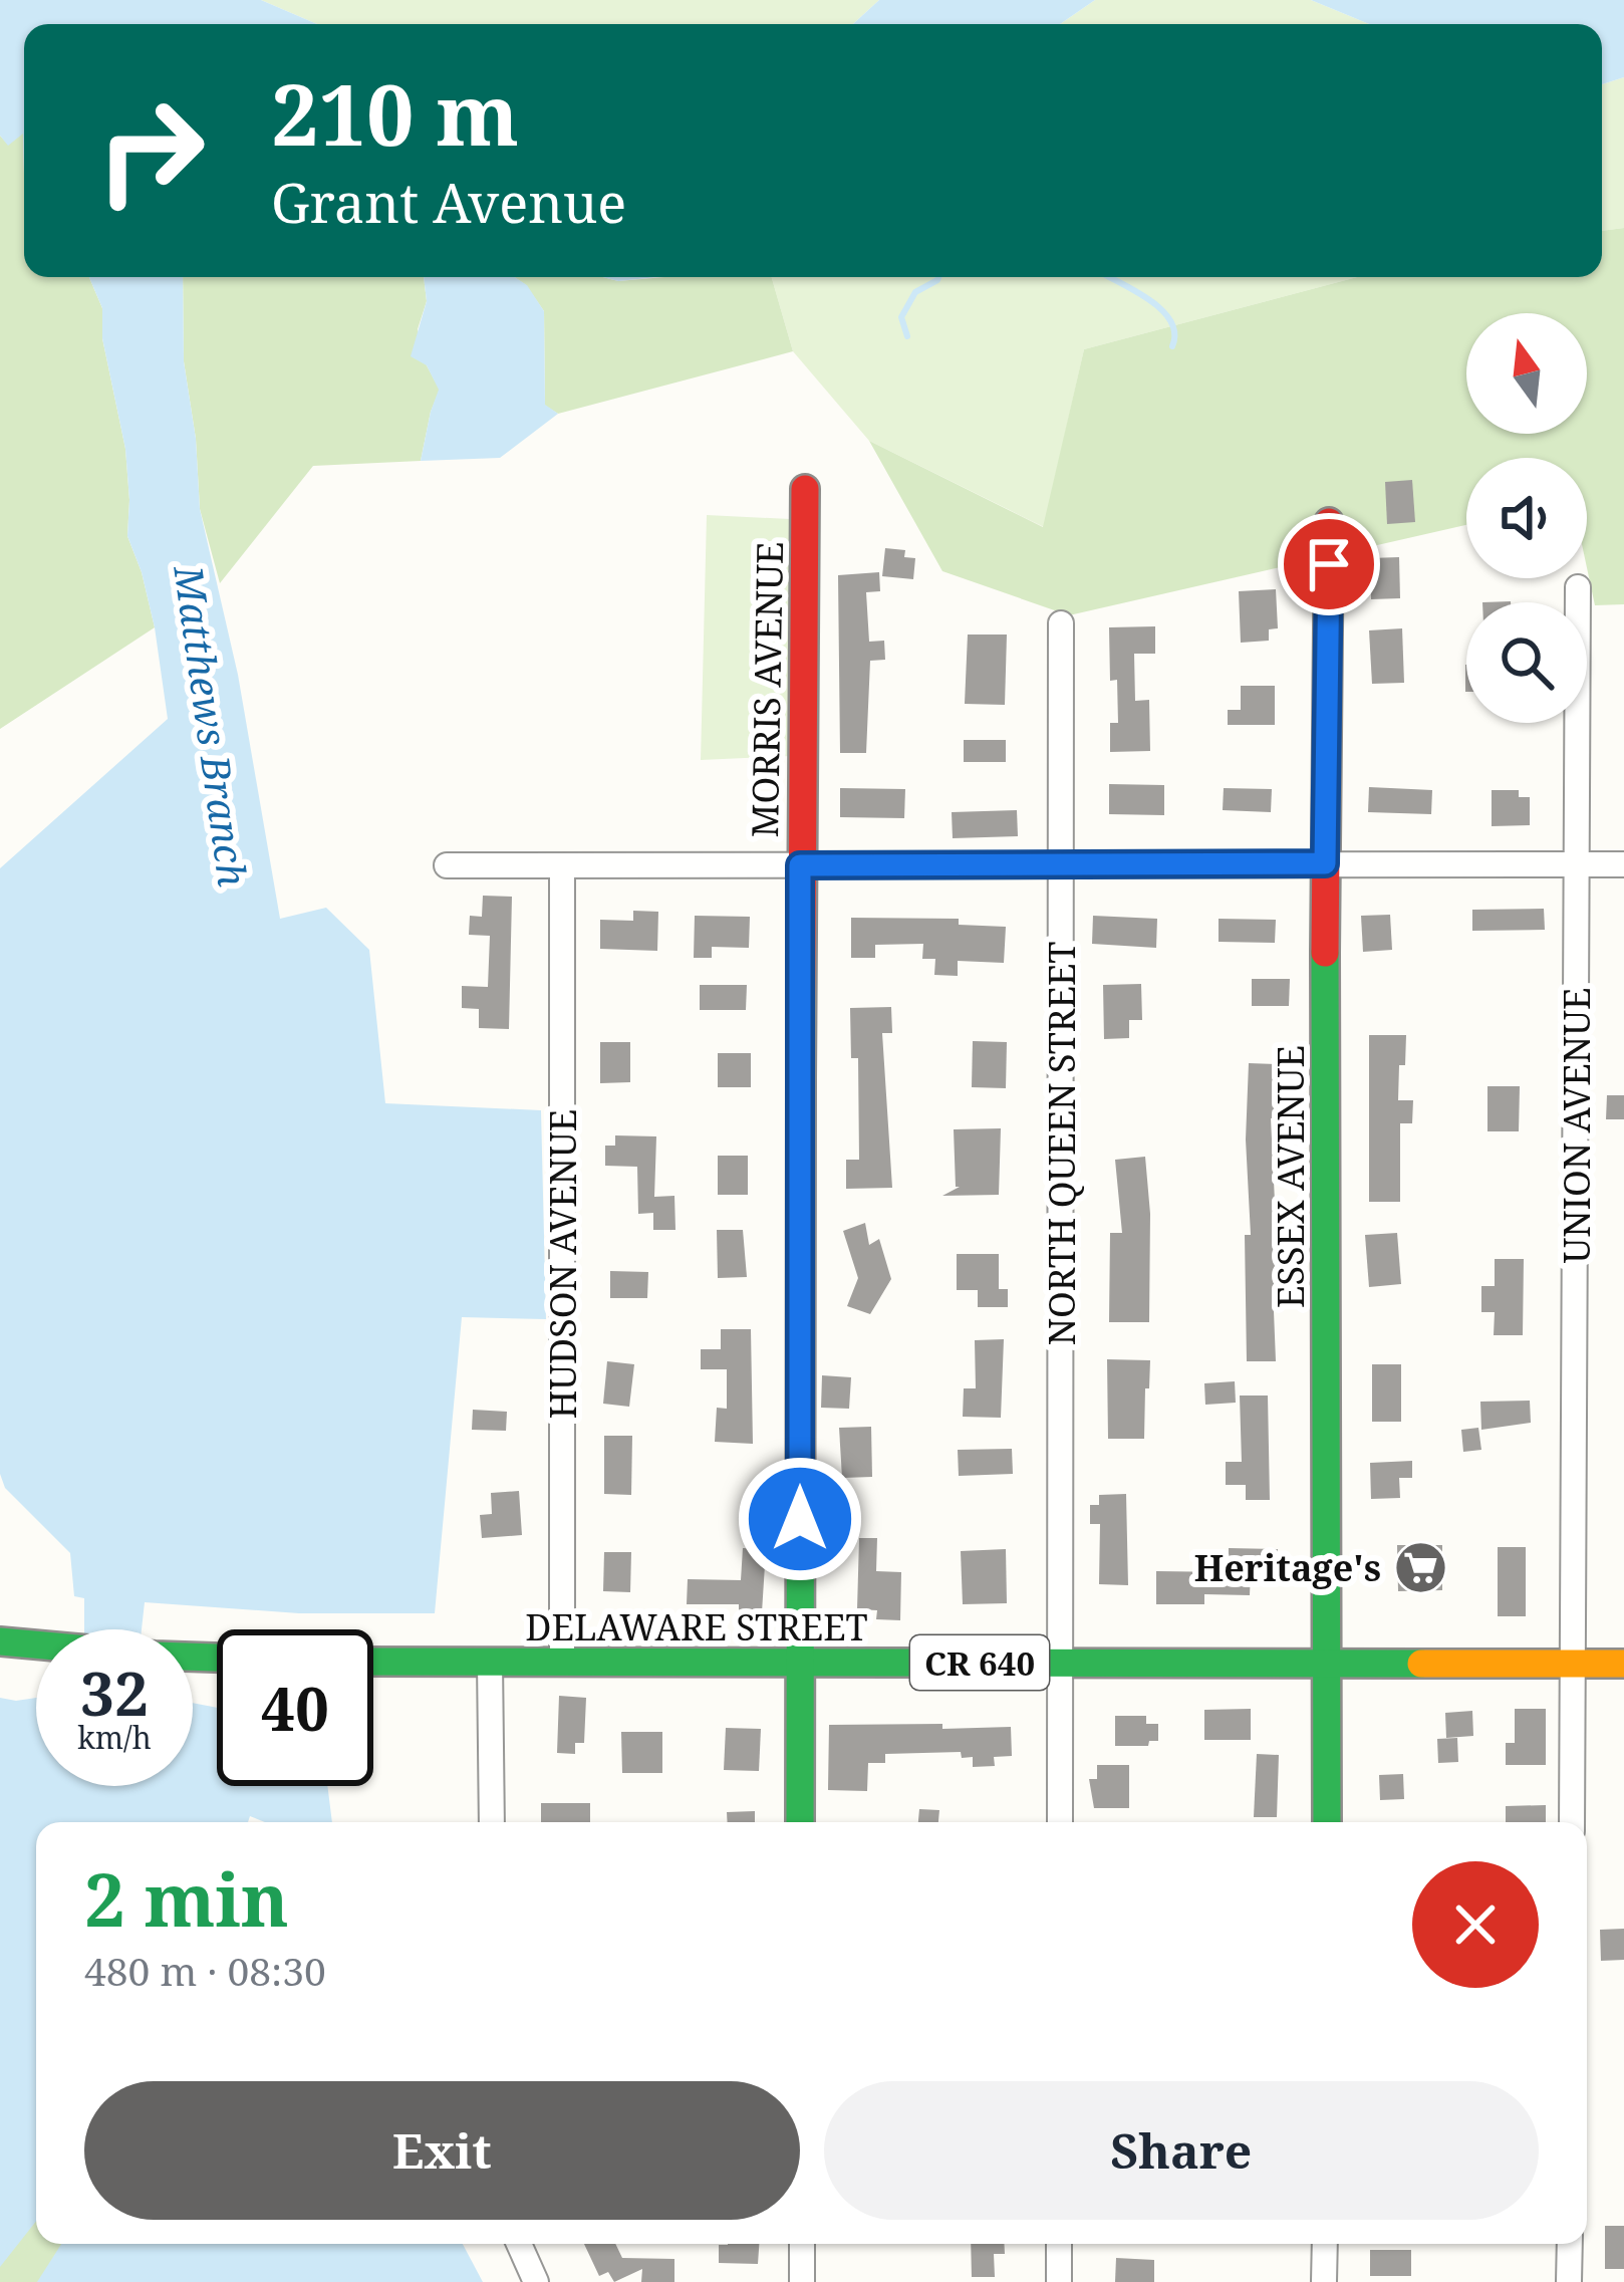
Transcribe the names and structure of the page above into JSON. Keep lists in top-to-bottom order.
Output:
{
  "streets": {
    "street": [
      "MORRIS AVENUE",
      "UNION AVENUE",
      "NORTH QUEEN STREET",
      "ESSEX AVENUE",
      "HUDSON AVENUE",
      "DELAWARE STREET",
      "CR 640"
    ]
  },
  "crossings": [
    ["MORRIS AVENUE", "DELAWARE STREET"],
    ["UNION AVENUE", "DELAWARE STREET"],
    ["NORTH QUEEN STREET", "DELAWARE STREET"],
    ["ESSEX AVENUE", "DELAWARE STREET"],
    ["HUDSON AVENUE", "DELAWARE STREET"]
  ],
  "water": ["Matthews Branch"],
  "places": {
    "supermarket": ["Heritage's"]
  },
  "north": "top",
  "page": {
    "turn": ["210 m", "Grant Avenue"],
    "speed": "32 km/h",
    "limit": "40",
    "heading": ["2 min", "480 m · 08:30"],
    "buttons": ["Exit", "Share"]
  }
}
